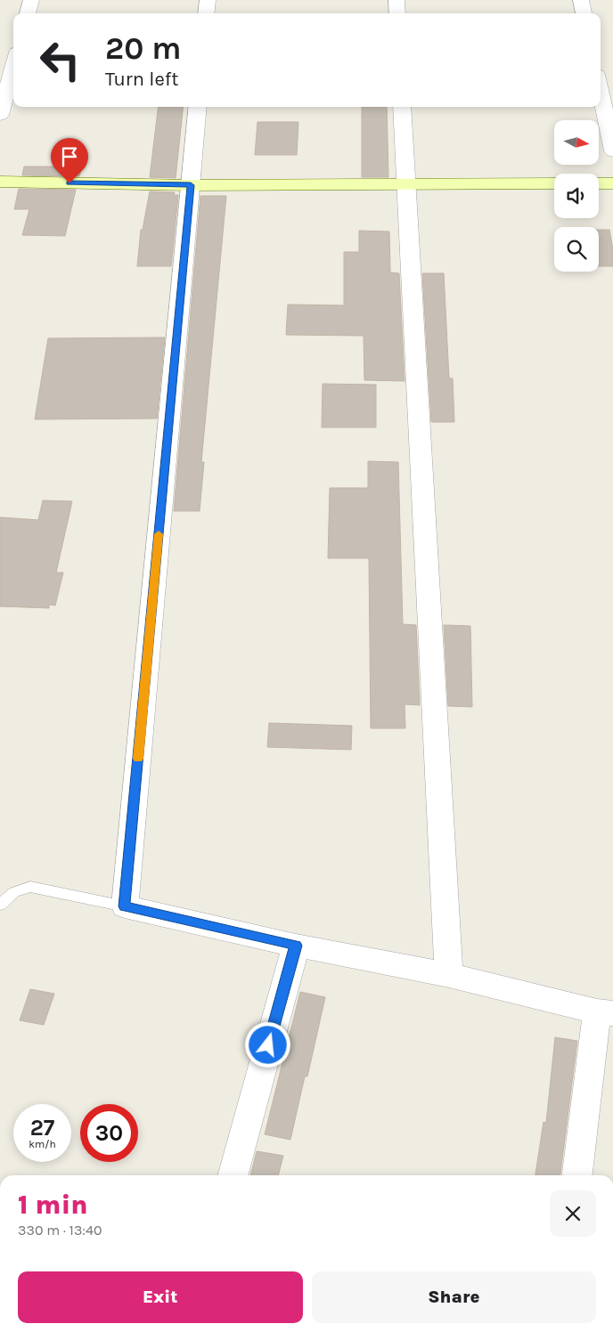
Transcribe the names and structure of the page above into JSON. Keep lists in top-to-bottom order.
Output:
{
  "north": "right",
  "page": {
    "turn": ["20 m", "Turn left"],
    "speed": "27 km/h",
    "limit": "30",
    "heading": ["1 min", "330 m · 13:40"],
    "buttons": ["Exit", "Share"]
  }
}
